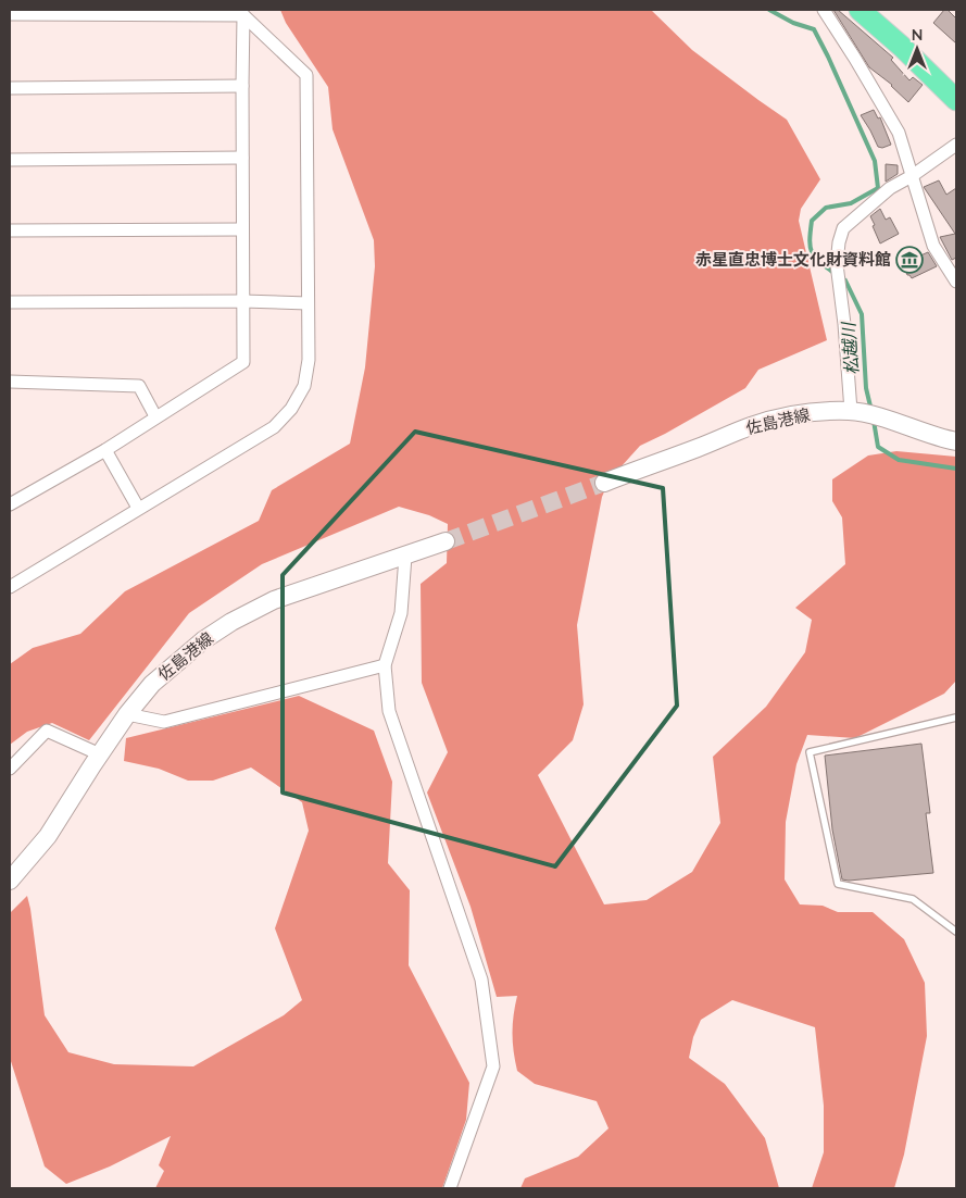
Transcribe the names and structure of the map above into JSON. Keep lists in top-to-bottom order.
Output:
{
  "streets": {
    "main road": ["佐島港線"]
  },
  "water": ["松越川"],
  "places": {
    "museum": ["赤星直忠博士文化財資料館"]
  },
  "north": "top"
}
